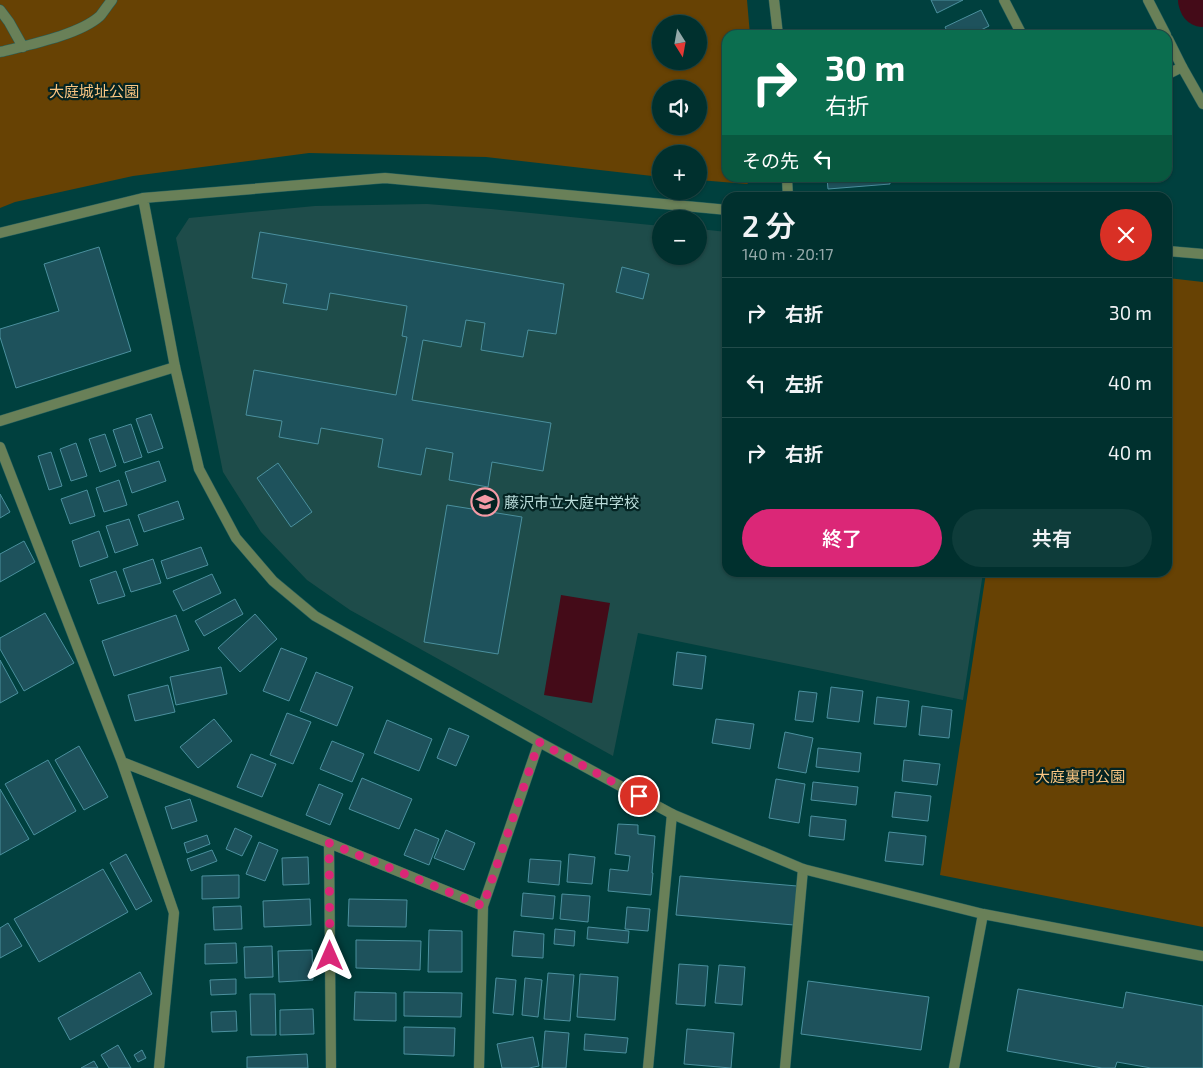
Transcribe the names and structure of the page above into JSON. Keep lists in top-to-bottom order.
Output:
{
  "parks": ["大庭城址公園", "大庭裏門公園"],
  "places": {
    "school or university": ["藤沢市立大庭中学校"]
  },
  "north": "bottom",
  "page": {
    "map_buttons": ["+", "−"],
    "turn": ["30 m", "右折"],
    "then": "その先",
    "heading": ["2 分", "140 m · 20:17"],
    "list": [
      {
        "name": "右折",
        "value": "30 m"
      },
      {
        "name": "左折",
        "value": "40 m"
      },
      {
        "name": "右折",
        "value": "40 m"
      }
    ],
    "buttons": ["終了", "共有"]
  }
}
